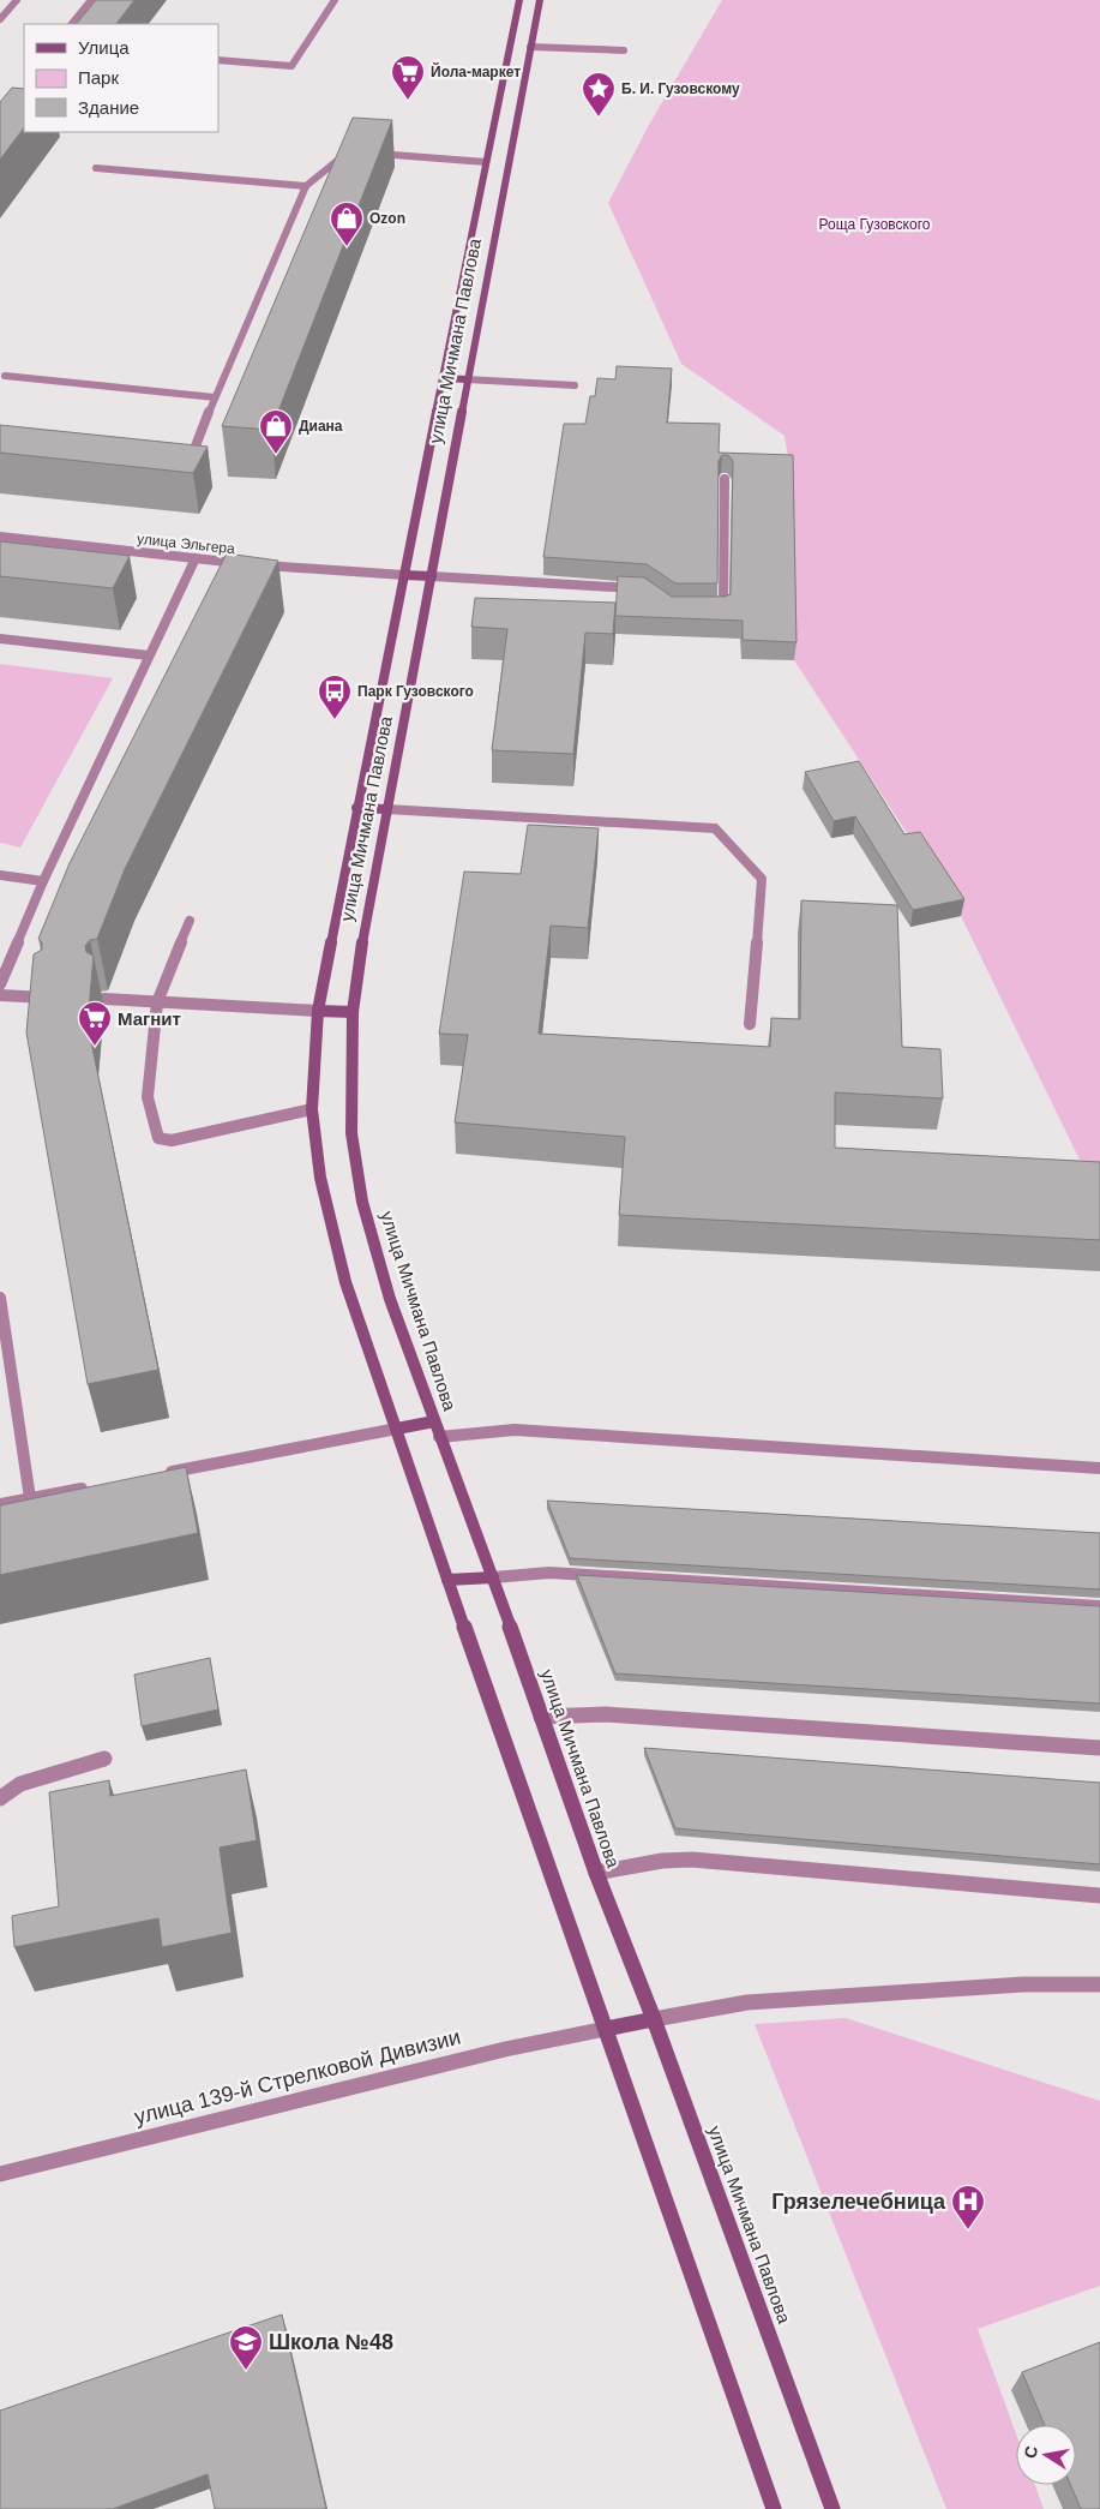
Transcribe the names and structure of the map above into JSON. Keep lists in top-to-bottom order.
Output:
{
  "streets": {
    "main road": ["улица Мичмана Павлова"],
    "street": ["улица Эльгера", "улица 139-й Стрелковой Дивизии"]
  },
  "crossings": [
    ["улица Мичмана Павлова", "улица Эльгера"],
    ["улица Мичмана Павлова", "улица 139-й Стрелковой Дивизии"]
  ],
  "parks": ["Роща Гузовского"],
  "places": {
    "supermarket": ["Йола-маркет", "Магнит"],
    "place": ["Б. И. Гузовскому"],
    "shop": ["Ozon", "Диана"],
    "bus stop": ["Парк Гузовского"],
    "hospital": ["Грязелечебница"],
    "school or university": ["Школа №48"]
  },
  "legend": ["Улица", "Парк", "Здание"],
  "north": "left"
}
